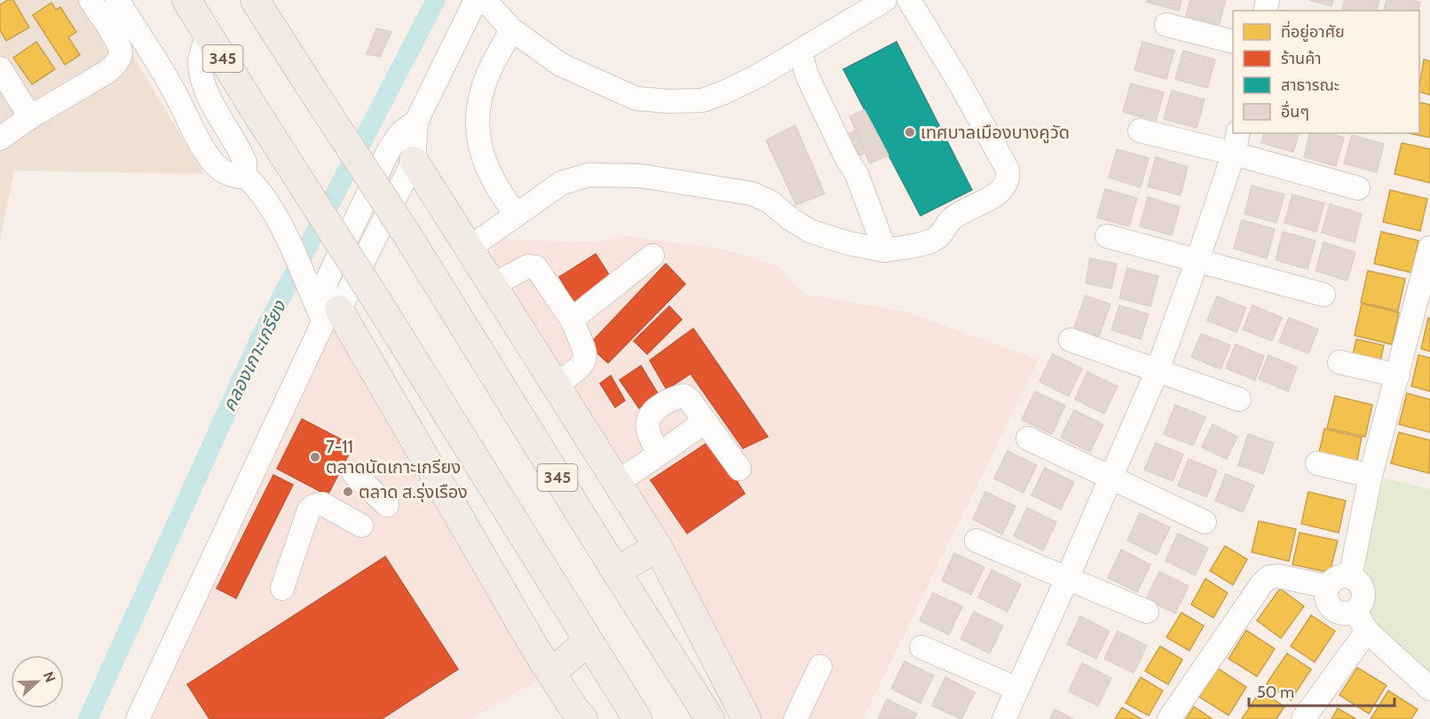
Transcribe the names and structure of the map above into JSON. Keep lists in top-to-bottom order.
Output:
{
  "streets": {
    "main road": ["345"]
  },
  "water": ["คลองเกาะเกรียง"],
  "places": ["เทศบาลเมืองบางคูวัด", "7-11 ตลาดนัดเกาะเกรียง", "ตลาด ส.รุ่งเรือง"],
  "legend": [
    "ที่อยู่อาศัย",
    "ร้านค้า",
    "สาธารณะ",
    "อื่นๆ"
  ],
  "scale_bar": "50 m",
  "north": "right"
}
